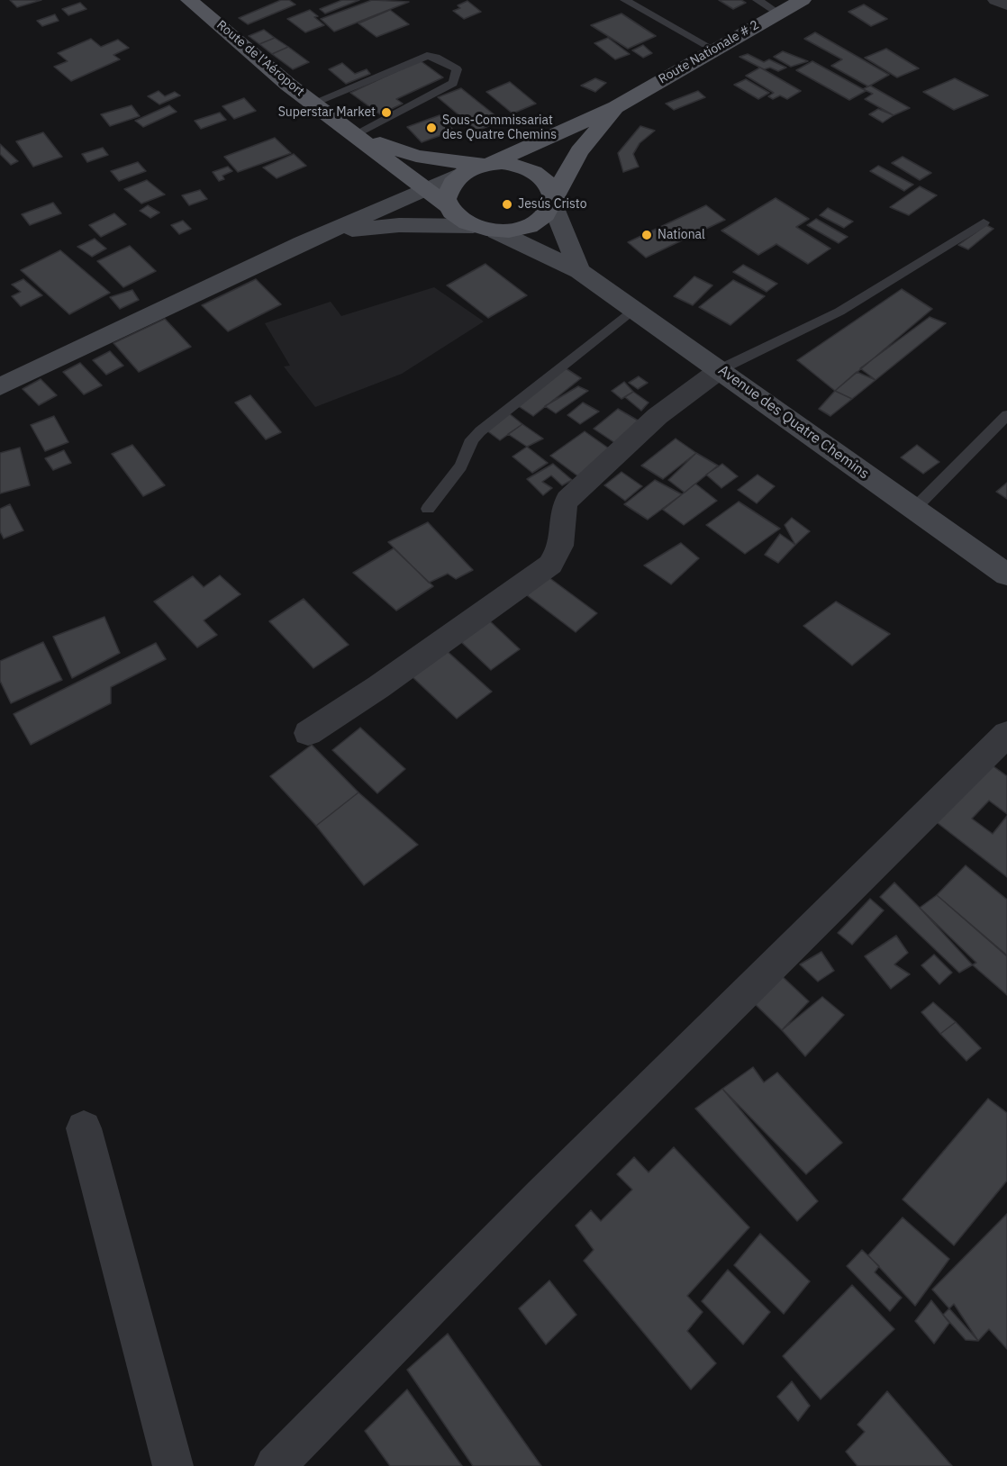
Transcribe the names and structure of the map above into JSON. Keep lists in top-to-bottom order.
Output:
{
  "streets": {
    "main road": ["Route Nationale # 2", "Route de l’Aéroport", "Avenue des Quatre Chemins"]
  },
  "crossings": [
    ["Route Nationale # 2", "Route de l’Aéroport"],
    ["Route Nationale # 2", "Avenue des Quatre Chemins"],
    ["Route de l’Aéroport", "Avenue des Quatre Chemins"]
  ],
  "places": [
    "Superstar Market",
    "Sous-Commissariat des Quatre Chemins",
    "Jesús Cristo",
    "National"
  ]
}
